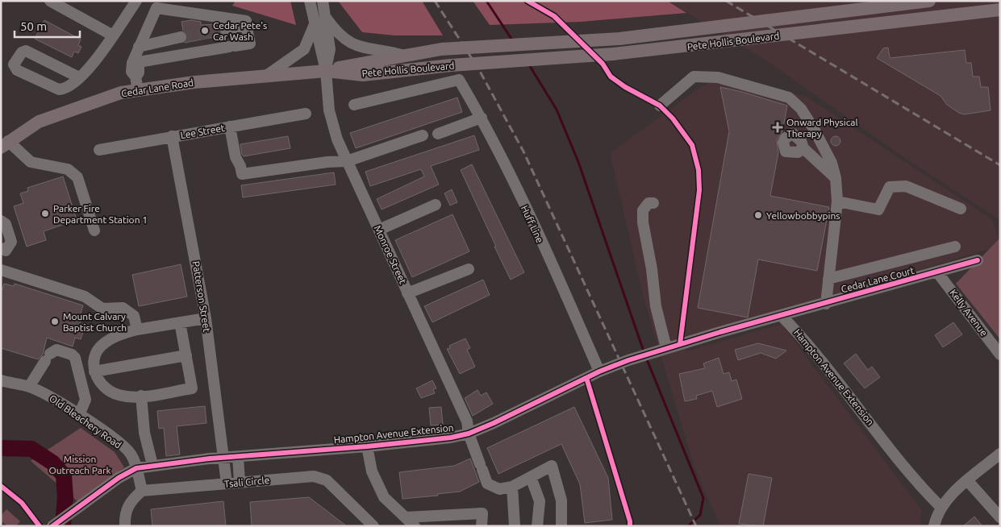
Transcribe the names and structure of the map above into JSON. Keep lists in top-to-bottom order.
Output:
{
  "streets": {
    "main road": ["Pete Hollis Boulevard", "Cedar Lane Road"],
    "street": [
      "Lee Street",
      "Huff Line",
      "Monroe Street",
      "Cedar Lane Court",
      "Patterson Street",
      "Kelly Avenue",
      "Hampton Avenue Extension",
      "Old Bleachery Road",
      "Tsali Circle"
    ]
  },
  "crossings": [
    ["Pete Hollis Boulevard", "Cedar Lane Road"],
    ["Pete Hollis Boulevard", "Monroe Street"],
    ["Cedar Lane Road", "Monroe Street"],
    ["Lee Street", "Patterson Street"],
    ["Huff Line", "Hampton Avenue Extension"],
    ["Monroe Street", "Hampton Avenue Extension"],
    ["Cedar Lane Court", "Kelly Avenue"],
    ["Cedar Lane Court", "Hampton Avenue Extension"],
    ["Patterson Street", "Hampton Avenue Extension"],
    ["Patterson Street", "Tsali Circle"],
    ["Hampton Avenue Extension", "Old Bleachery Road"],
    ["Old Bleachery Road", "Tsali Circle"]
  ],
  "parks": ["Mission Outreach Park"],
  "places": {
    "other": [
      "Cedar Pete's Car Wash",
      "Parker Fire Department Station 1",
      "Yellowbobbypins",
      "Mount Calvary Baptist Church"
    ],
    "health": ["Onward Physical Therapy"]
  },
  "scale_bar": "50 m"
}
